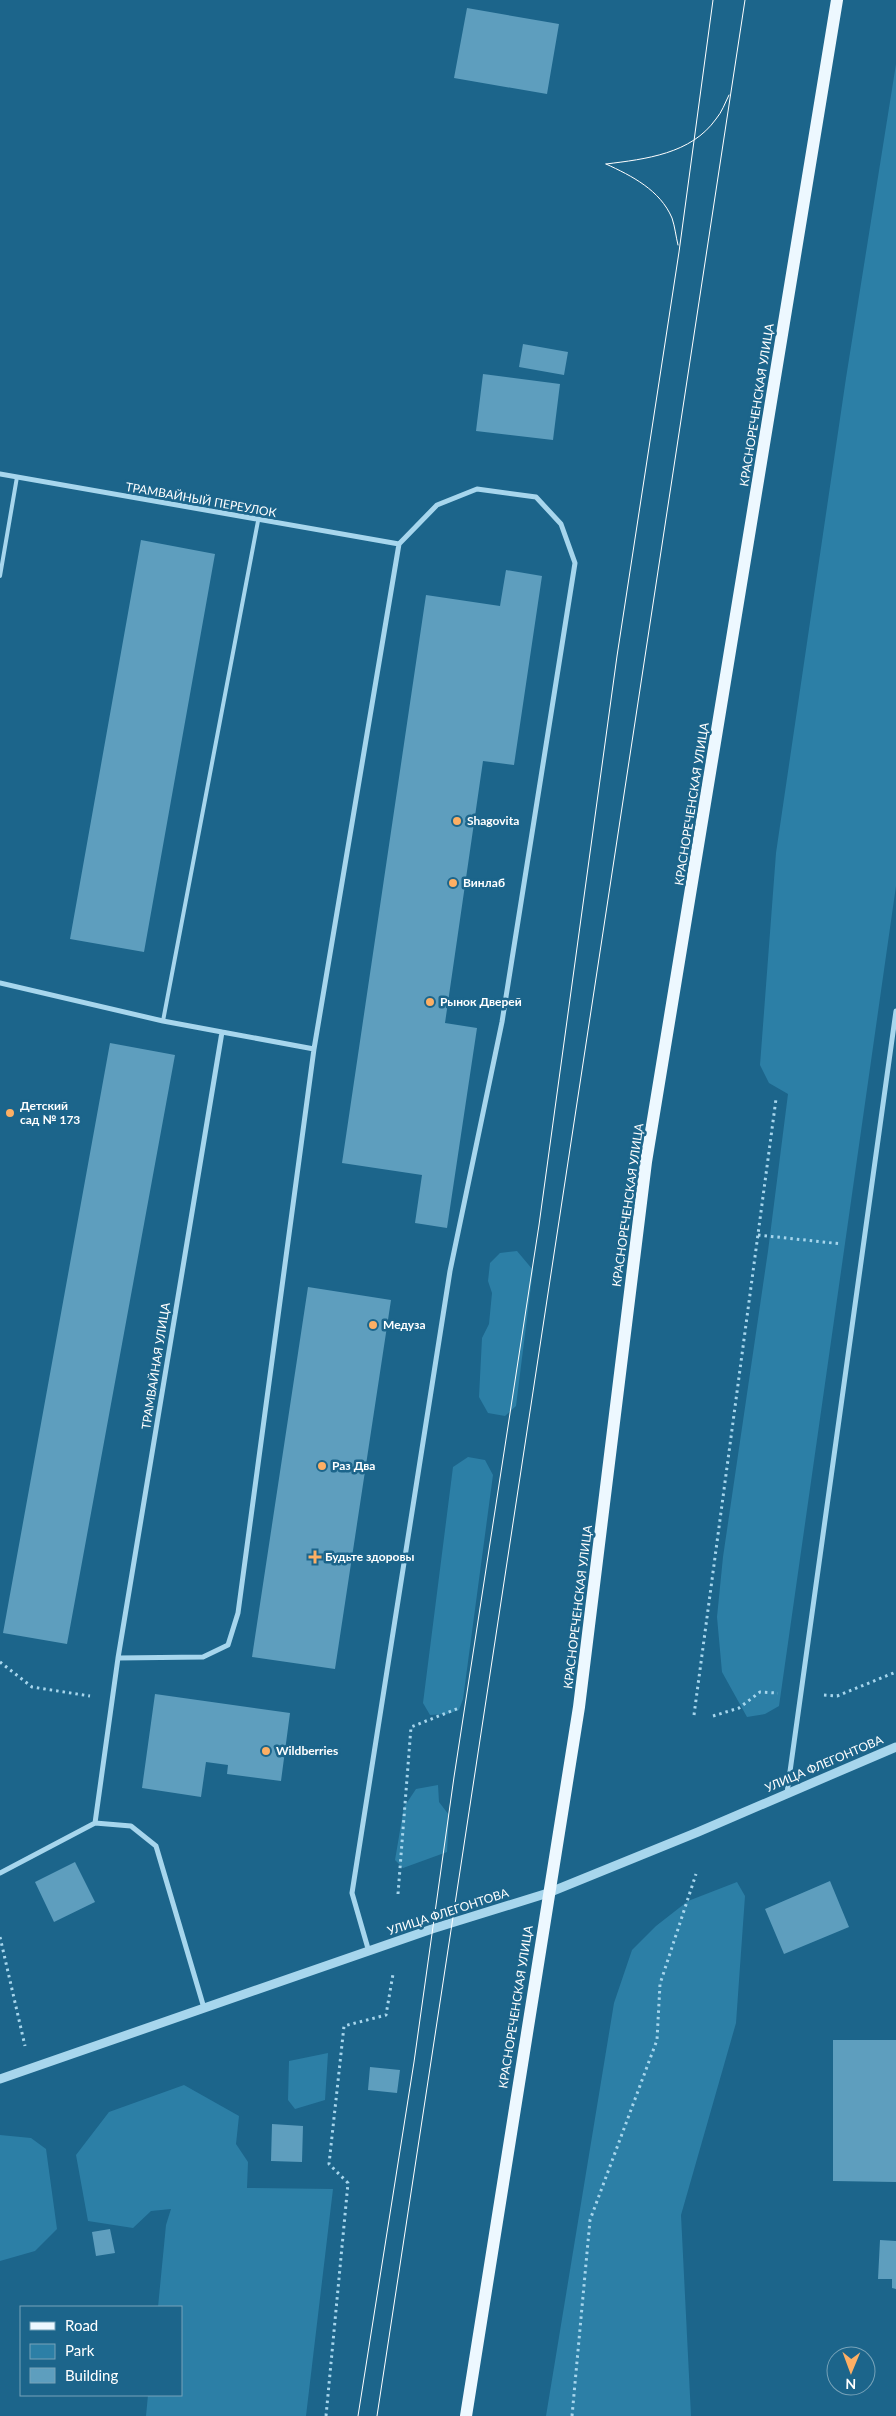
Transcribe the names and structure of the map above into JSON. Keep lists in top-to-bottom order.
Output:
{
  "streets": {
    "main road": ["КРАСНОРЕЧЕНСКАЯ УЛИЦА"],
    "street": ["ТРАМВАЙНЫЙ ПЕРЕУЛОК", "ТРАМВАЙНАЯ УЛИЦА", "УЛИЦА ФЛЕГОНТОВА"]
  },
  "crossings": [
    ["КРАСНОРЕЧЕНСКАЯ УЛИЦА", "УЛИЦА ФЛЕГОНТОВА"]
  ],
  "places": {
    "other": [
      "Shagovita",
      "Винлаб",
      "Рынок Дверей",
      "Детский сад № 173",
      "Медуза",
      "Раз Два",
      "Wildberries"
    ],
    "health": ["Будьте здоровы"]
  },
  "legend": ["Road", "Park", "Building"],
  "north": "bottom"
}
